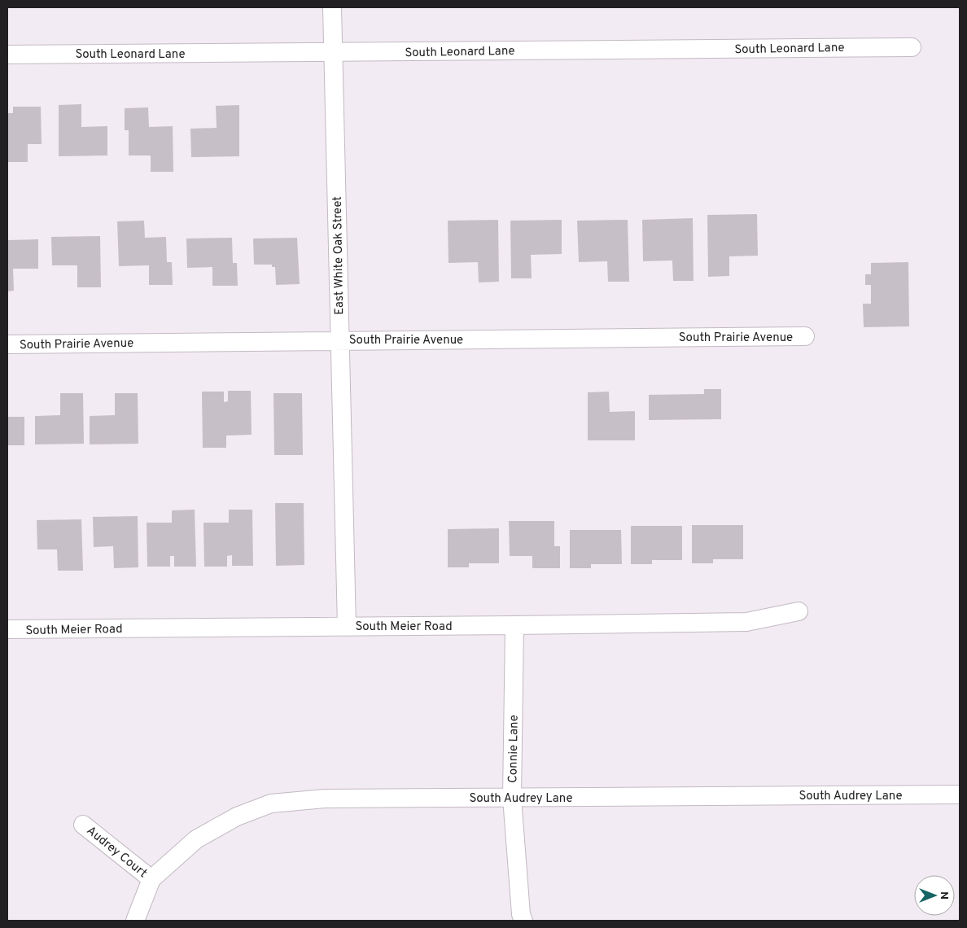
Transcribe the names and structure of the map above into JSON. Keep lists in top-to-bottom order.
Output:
{
  "streets": {
    "street": [
      "South Leonard Lane",
      "East White Oak Street",
      "South Prairie Avenue",
      "South Meier Road",
      "Connie Lane",
      "South Audrey Lane",
      "Audrey Court"
    ]
  },
  "crossings": [
    ["South Leonard Lane", "East White Oak Street"],
    ["East White Oak Street", "South Prairie Avenue"],
    ["East White Oak Street", "South Meier Road"],
    ["South Meier Road", "Connie Lane"],
    ["Connie Lane", "South Audrey Lane"],
    ["South Audrey Lane", "Audrey Court"]
  ],
  "north": "right"
}
